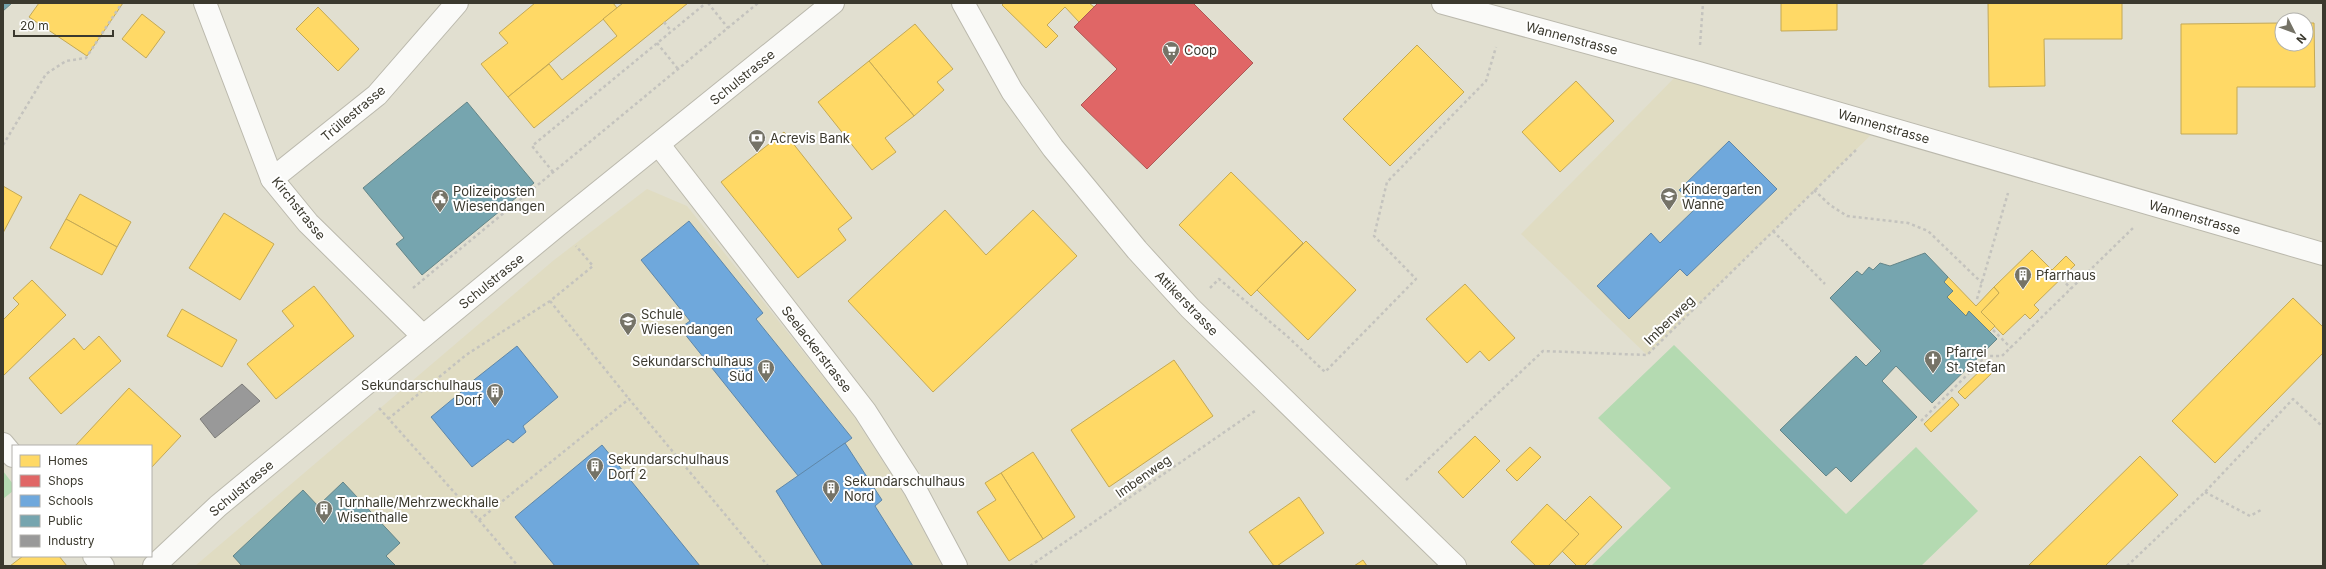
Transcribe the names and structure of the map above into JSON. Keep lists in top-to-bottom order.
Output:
{
  "streets": {
    "street": [
      "Wannenstrasse",
      "Schulstrasse",
      "Trüllestrasse",
      "Kirchstrasse",
      "Attikerstrasse",
      "Seelackerstrasse"
    ],
    "path": ["Imbenweg"]
  },
  "crossings": [
    ["Wannenstrasse", "Imbenweg"],
    ["Schulstrasse", "Kirchstrasse"],
    ["Schulstrasse", "Seelackerstrasse"],
    ["Trüllestrasse", "Kirchstrasse"],
    ["Attikerstrasse", "Imbenweg"]
  ],
  "places": {
    "supermarket": ["Coop"],
    "bank": ["Acrevis Bank"],
    "school or university": ["Kindergarten Wanne", "Schule Wiesendangen"],
    "public building": ["Polizeiposten Wiesendangen"],
    "building": [
      "Pfarrhaus",
      "Sekundarschulhaus Süd",
      "Sekundarschulhaus Dorf",
      "Sekundarschulhaus Dorf 2",
      "Sekundarschulhaus Nord",
      "Turnhalle/Mehrzweckhalle Wisenthalle"
    ],
    "church": ["Pfarrei St. Stefan"]
  },
  "legend": [
    "Homes",
    "Shops",
    "Schools",
    "Public",
    "Industry"
  ],
  "scale_bar": "20 m",
  "north": "bottom right"
}
